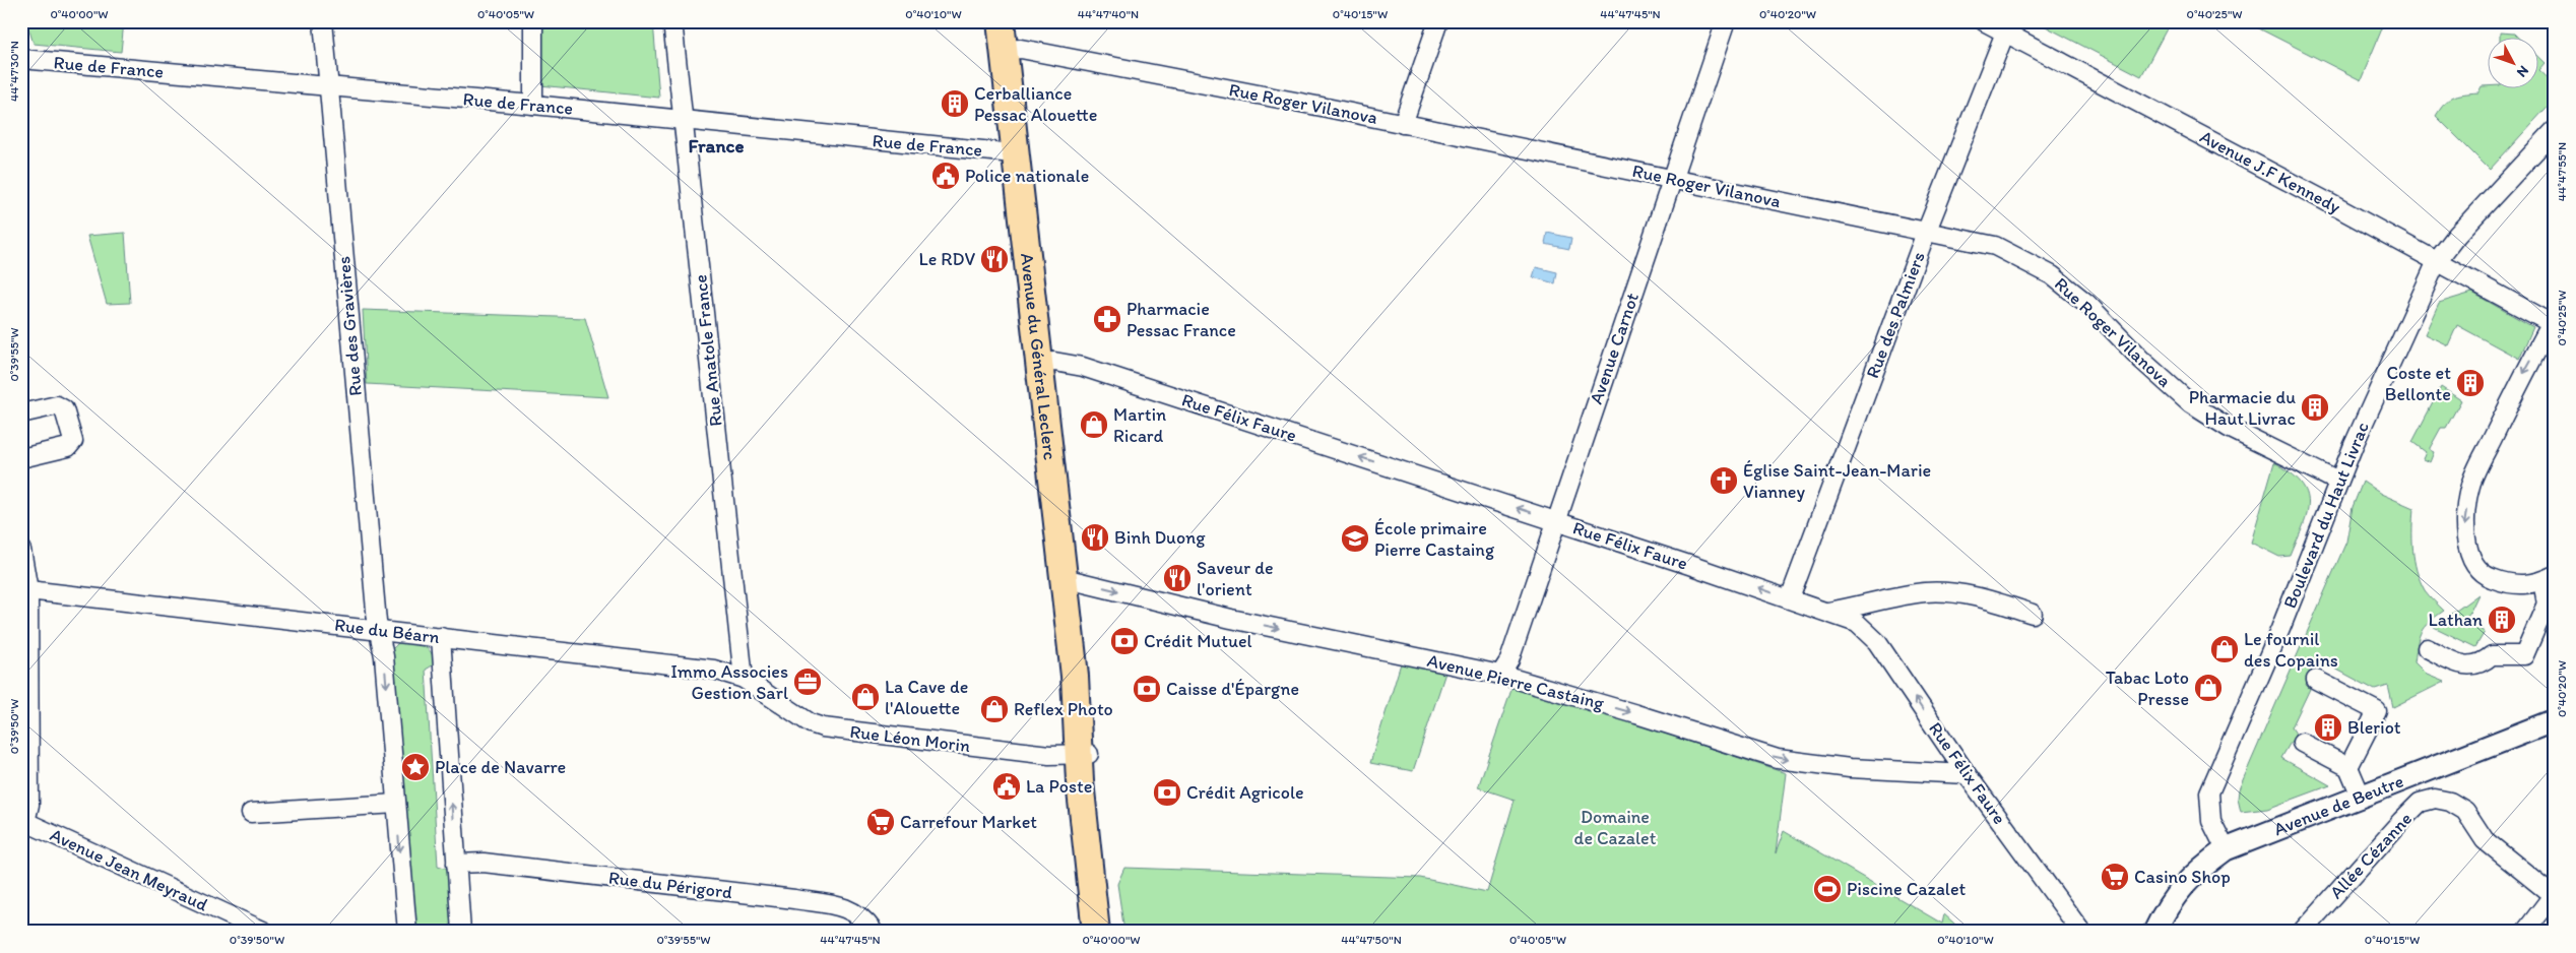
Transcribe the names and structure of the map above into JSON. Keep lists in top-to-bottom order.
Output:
{
  "streets": {
    "main road": ["Avenue du Général Leclerc"],
    "street": [
      "Rue de France",
      "Rue Roger Vilanova",
      "Avenue J.F Kennedy",
      "Rue des Palmiers",
      "Rue des Gravières",
      "Avenue Carnot",
      "Rue Anatole France",
      "Rue Félix Faure",
      "Boulevard du Haut Livrac",
      "Rue du Béarn",
      "Avenue Pierre Castaing",
      "Rue Léon Morin",
      "Avenue de Beutre",
      "Allée Cézanne",
      "Avenue Jean Meyraud",
      "Rue du Périgord"
    ]
  },
  "crossings": [
    ["Rue de France", "Rue des Gravières"],
    ["Rue de France", "Rue Anatole France"],
    ["Rue de France", "Avenue du Général Leclerc"],
    ["Rue Roger Vilanova", "Rue des Palmiers"],
    ["Rue Roger Vilanova", "Avenue Carnot"],
    ["Rue Roger Vilanova", "Avenue du Général Leclerc"],
    ["Rue Roger Vilanova", "Boulevard du Haut Livrac"],
    ["Avenue J.F Kennedy", "Rue des Palmiers"],
    ["Avenue J.F Kennedy", "Boulevard du Haut Livrac"],
    ["Rue des Palmiers", "Rue Félix Faure"],
    ["Rue des Gravières", "Rue du Béarn"],
    ["Avenue Carnot", "Rue Félix Faure"],
    ["Avenue Carnot", "Avenue Pierre Castaing"],
    ["Rue Anatole France", "Rue du Béarn"],
    ["Rue Anatole France", "Rue Léon Morin"],
    ["Avenue du Général Leclerc", "Rue Félix Faure"],
    ["Avenue du Général Leclerc", "Avenue Pierre Castaing"],
    ["Avenue du Général Leclerc", "Rue Léon Morin"],
    ["Rue Félix Faure", "Avenue Pierre Castaing"],
    ["Boulevard du Haut Livrac", "Avenue de Beutre"],
    ["Rue du Béarn", "Rue Léon Morin"]
  ],
  "one_way": ["Rue Félix Faure", "Avenue Pierre Castaing"],
  "districts": ["France"],
  "parks": ["Domaine de Cazalet"],
  "places": {
    "building": [
      "Cerballiance Pessac Alouette",
      "Coste et Bellonte",
      "Pharmacie du Haut Livrac",
      "Lathan",
      "Bleriot"
    ],
    "public building": ["Police nationale", "La Poste"],
    "restaurant": ["Le RDV", "Binh Duong", "Saveur de l'orient"],
    "pharmacy": ["Pharmacie Pessac France"],
    "shop": [
      "Martin Ricard",
      "Le fournil des Copains",
      "Tabac Loto Presse",
      "La Cave de l'Alouette",
      "Reflex Photo"
    ],
    "church": ["Église Saint-Jean-Marie Vianney"],
    "school or university": ["École primaire Pierre Castaing"],
    "bank": ["Crédit Mutuel", "Caisse d'Épargne", "Crédit Agricole"],
    "office": ["Immo Associes Gestion Sarl"],
    "place": ["Place de Navarre"],
    "supermarket": ["Carrefour Market", "Casino Shop"],
    "sports": ["Piscine Cazalet"]
  },
  "north": "bottom right",
  "coordinates": [
    "0°40'00\"W",
    "0°40'05\"W",
    "0°40'10\"W",
    "44°47'40\"N",
    "0°40'15\"W",
    "44°47'45\"N",
    "0°40'20\"W",
    "0°40'25\"W",
    "44°47'30\"N",
    "44°47'55\"N",
    "0°39'55\"W",
    "0°39'50\"W",
    "44°47'50\"N"
  ]
}
